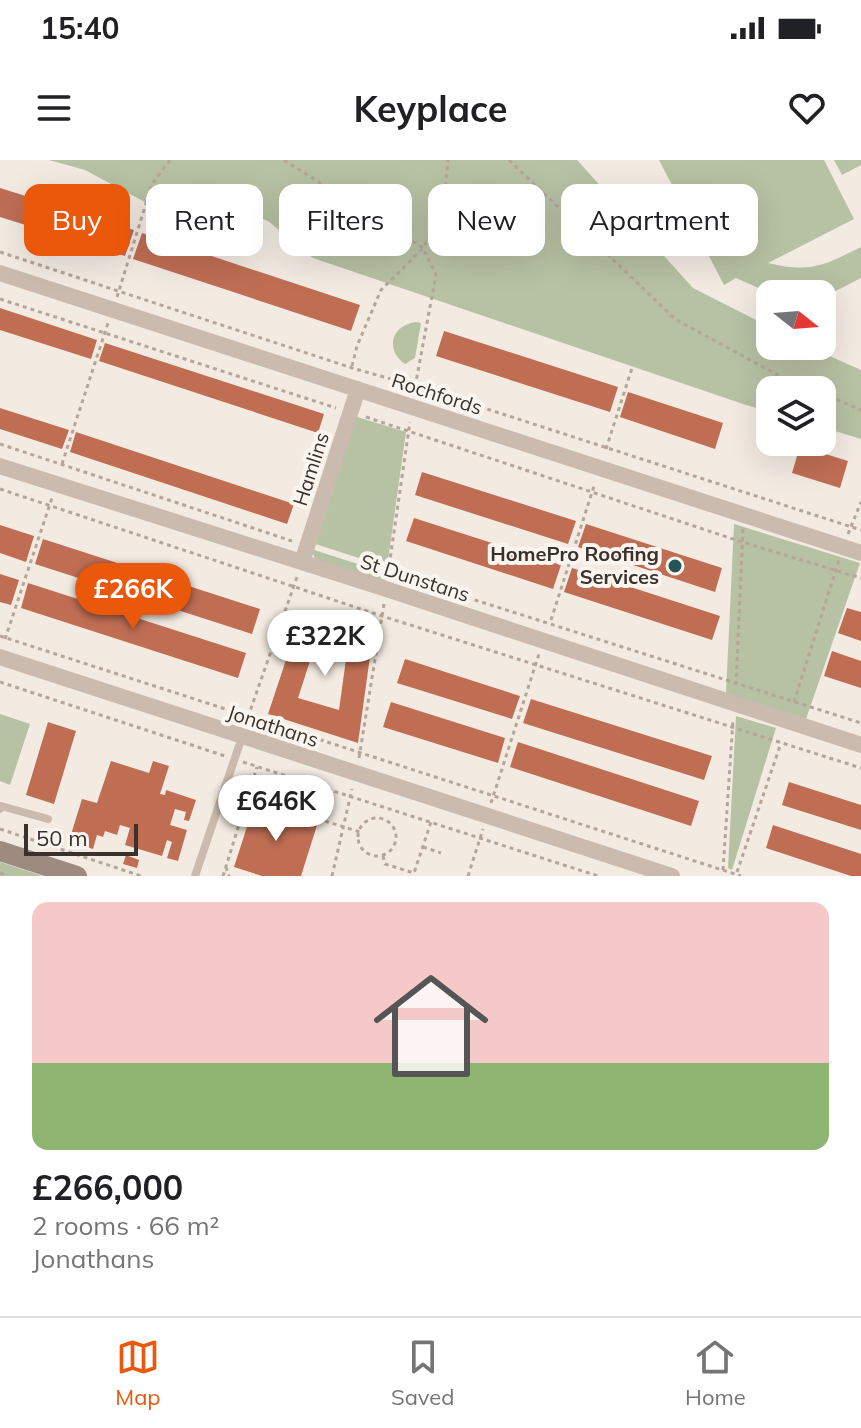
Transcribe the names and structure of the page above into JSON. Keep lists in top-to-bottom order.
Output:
{
  "streets": {
    "street": [
      "Rochfords",
      "Hamlins",
      "St Dunstans",
      "Jonathans"
    ]
  },
  "crossings": [
    ["Rochfords", "Hamlins"],
    ["Hamlins", "St Dunstans"]
  ],
  "places": ["HomePro Roofing Services"],
  "scale_bar": "50 m",
  "north": "right",
  "page": {
    "status": "15:40",
    "header": "Keyplace",
    "chip": [
      "Buy",
      "Rent",
      "Filters",
      "New",
      "Apartment"
    ],
    "price": ["£266K", "£322K", "£646K"],
    "scale": "50 m",
    "list": [
      {
        "name": "£266,000",
        "note": "2 rooms · 66 m² · Jonathans"
      }
    ],
    "tabs": ["Map", "Saved", "Home"]
  }
}
